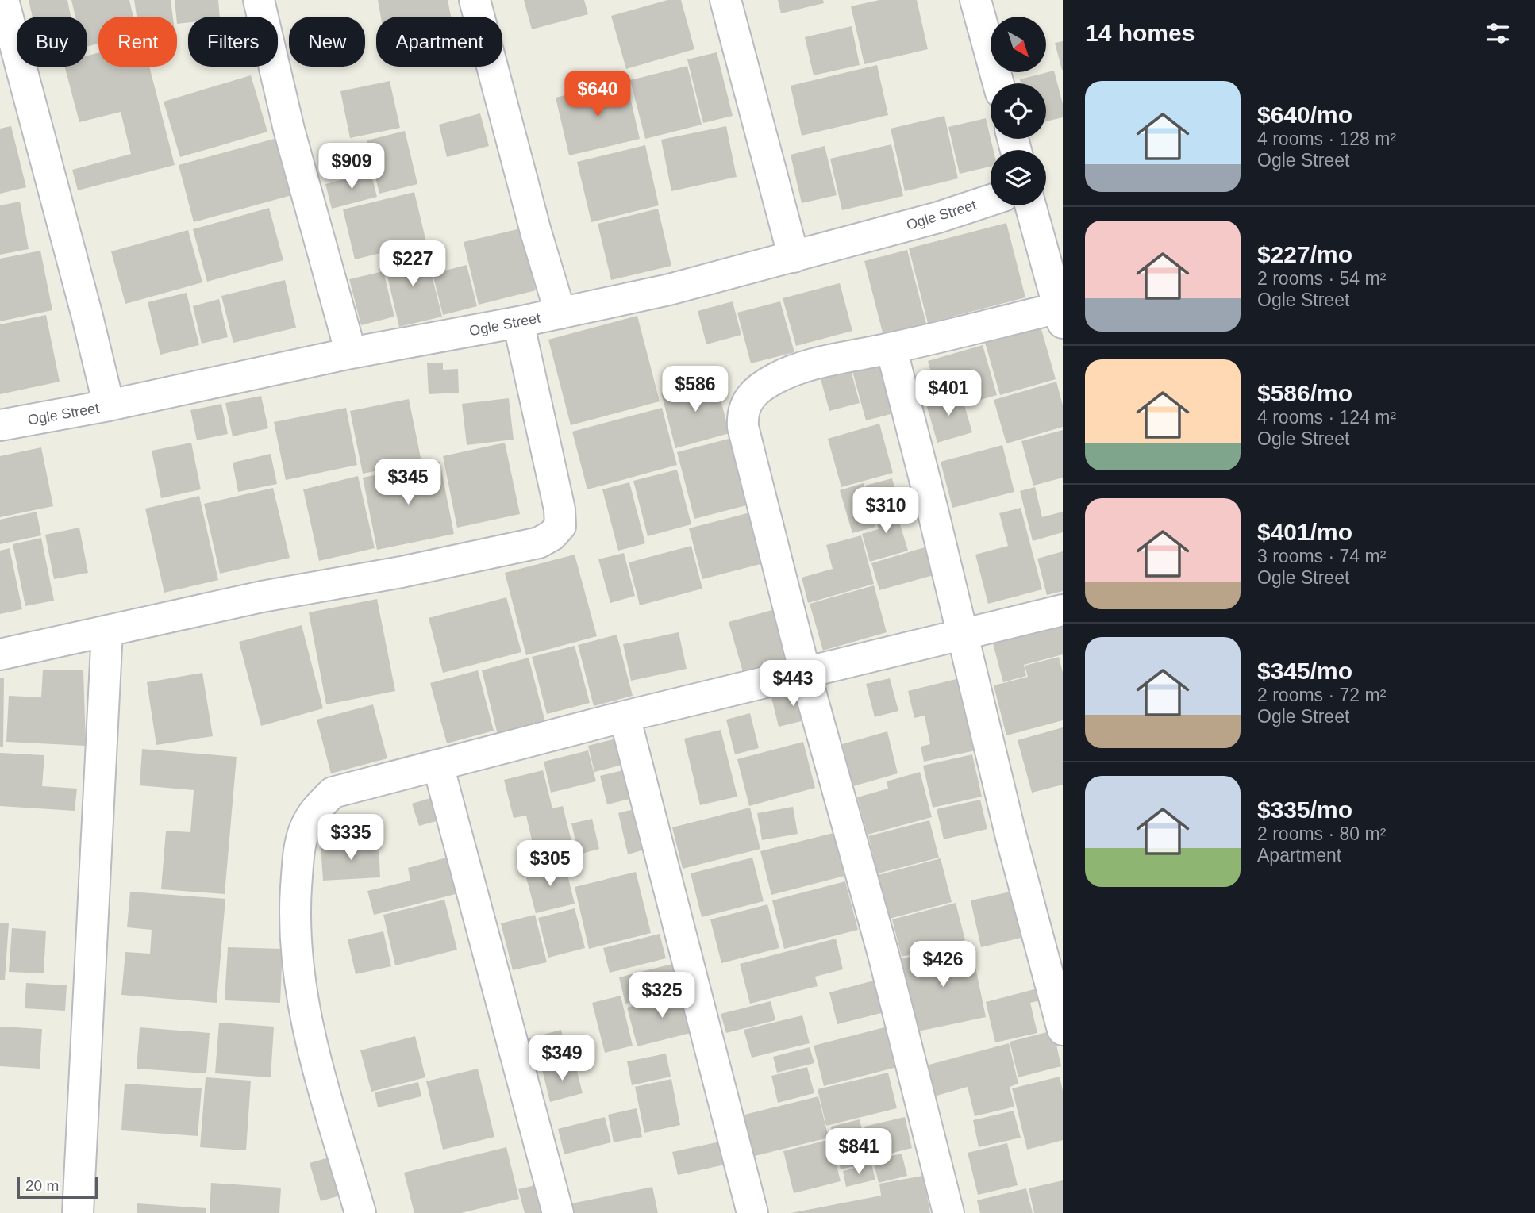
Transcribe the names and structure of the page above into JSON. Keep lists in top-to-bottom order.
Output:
{
  "streets": {
    "street": ["Ogle Street"]
  },
  "scale_bar": "20 m",
  "north": "bottom right",
  "page": {
    "heading": "14 homes",
    "chip": [
      "Buy",
      "Rent",
      "Filters",
      "New",
      "Apartment"
    ],
    "list": [
      {
        "name": "$640/mo",
        "note": "4 rooms · 128 m² · Ogle Street"
      },
      {
        "name": "$227/mo",
        "note": "2 rooms · 54 m² · Ogle Street"
      },
      {
        "name": "$586/mo",
        "note": "4 rooms · 124 m² · Ogle Street"
      },
      {
        "name": "$401/mo",
        "note": "3 rooms · 74 m² · Ogle Street"
      },
      {
        "name": "$345/mo",
        "note": "2 rooms · 72 m² · Ogle Street"
      },
      {
        "name": "$335/mo",
        "note": "2 rooms · 80 m² · Apartment"
      }
    ],
    "price": [
      "$640",
      "$909",
      "$227",
      "$586",
      "$401",
      "$345",
      "$310",
      "$443",
      "$335",
      "$305",
      "$426",
      "$325",
      "$349",
      "$841"
    ],
    "scale": "20 m"
  }
}
